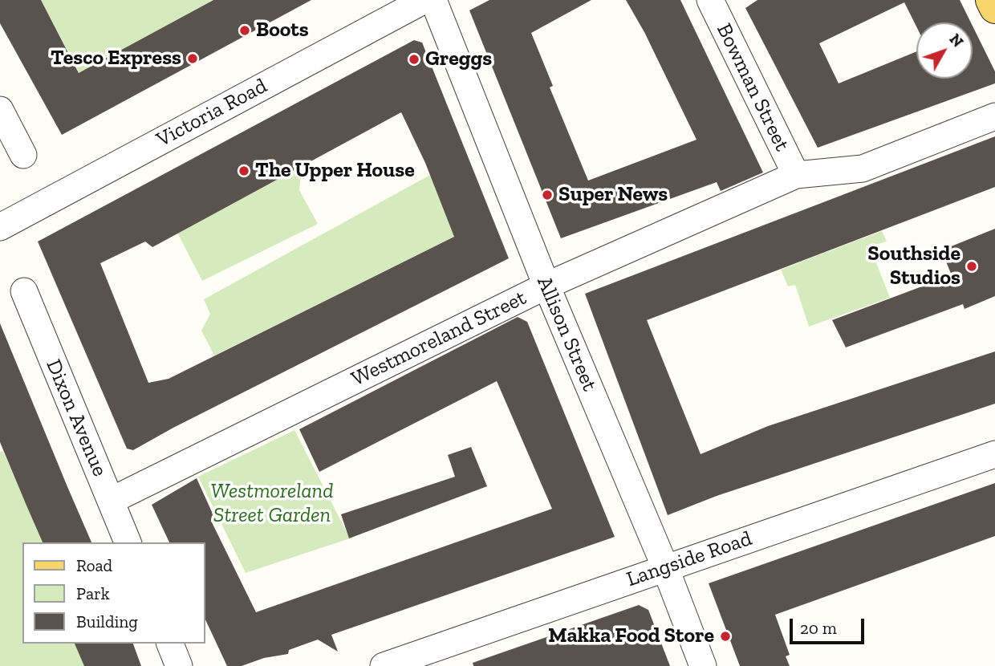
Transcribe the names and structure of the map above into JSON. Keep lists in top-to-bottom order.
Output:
{
  "streets": {
    "street": [
      "Bowman Street",
      "Victoria Road",
      "Allison Street",
      "Westmoreland Street",
      "Dixon Avenue",
      "Langside Road"
    ]
  },
  "crossings": [
    ["Bowman Street", "Westmoreland Street"],
    ["Allison Street", "Westmoreland Street"],
    ["Allison Street", "Langside Road"],
    ["Westmoreland Street", "Dixon Avenue"]
  ],
  "parks": ["Westmoreland Street Garden"],
  "places": [
    "Boots",
    "Tesco Express",
    "Greggs",
    "The Upper House",
    "Super News",
    "Southside Studios",
    "Makka Food Store"
  ],
  "legend": ["Road", "Park", "Building"],
  "scale_bar": "20 m",
  "north": "top right"
}
